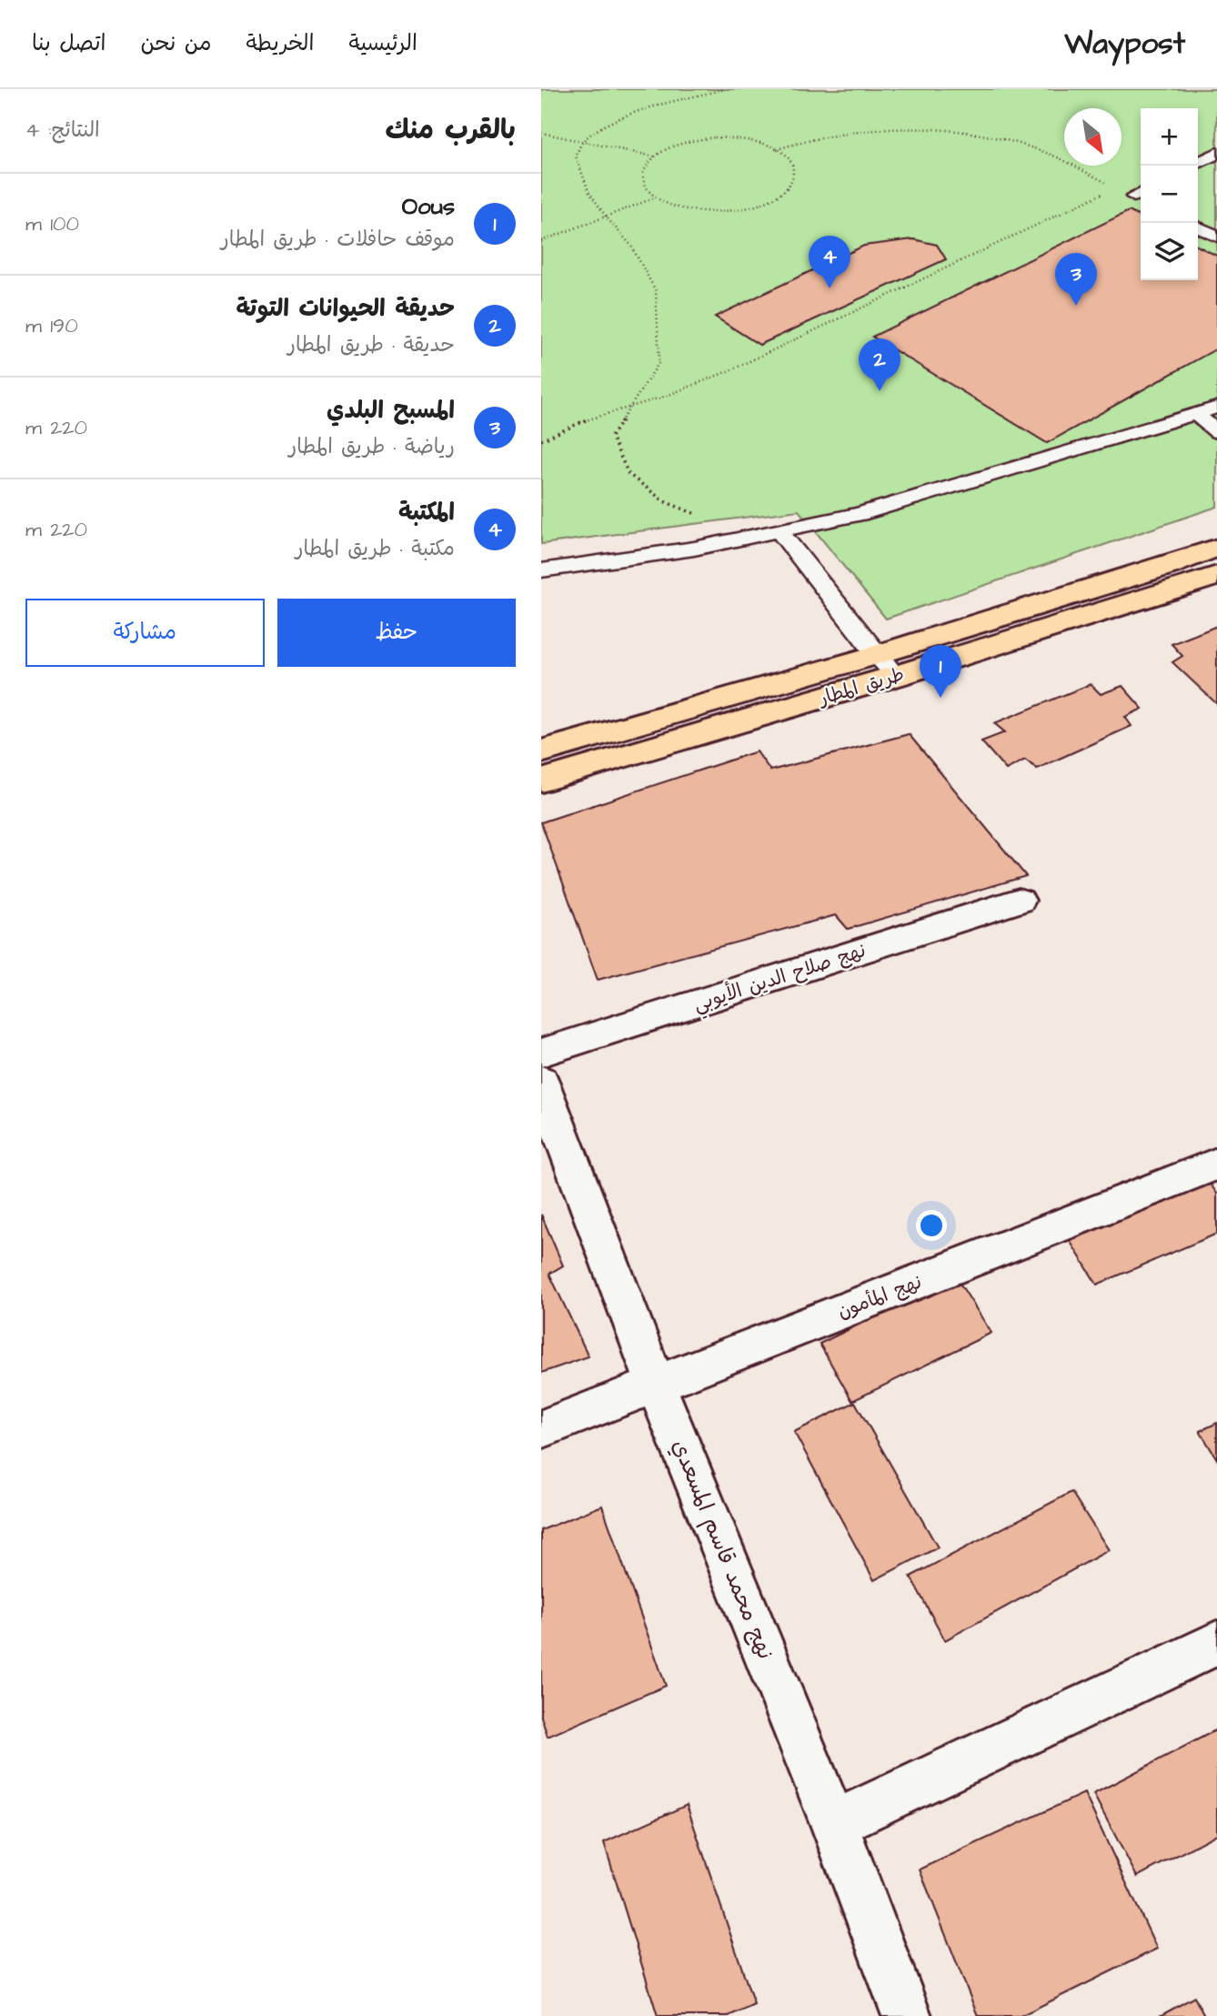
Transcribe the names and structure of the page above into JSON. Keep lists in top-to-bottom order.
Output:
{
  "streets": {
    "main road": ["طريق المطار"],
    "street": ["نهج صلاح الدين الأيوبي", "نهج المأمون", "نهج محمد قاسم المسعدي"]
  },
  "crossings": [
    ["نهج المأمون", "نهج محمد قاسم المسعدي"]
  ],
  "north": "bottom right",
  "page": {
    "header": "Waypost",
    "nav": [
      "الرئيسية",
      "الخريطة",
      "من نحن",
      "اتصل بنا"
    ],
    "heading": ["بالقرب منك", "النتائج: 4"],
    "map_buttons": ["+", "−"],
    "list": [
      {
        "mark": "1",
        "name": "Oous",
        "note": "موقف حافلات · طريق المطار",
        "value": "100 m"
      },
      {
        "mark": "2",
        "name": "حديقة الحيوانات التوتة",
        "note": "حديقة · طريق المطار",
        "value": "190 m"
      },
      {
        "mark": "3",
        "name": "المسبح البلدي",
        "note": "رياضة · طريق المطار",
        "value": "220 m"
      },
      {
        "mark": "4",
        "name": "المكتبة",
        "note": "مكتبة · طريق المطار",
        "value": "220 m"
      }
    ],
    "pins": [
      "4",
      "3",
      "2",
      "1"
    ],
    "buttons": ["حفظ", "مشاركة"]
  }
}
